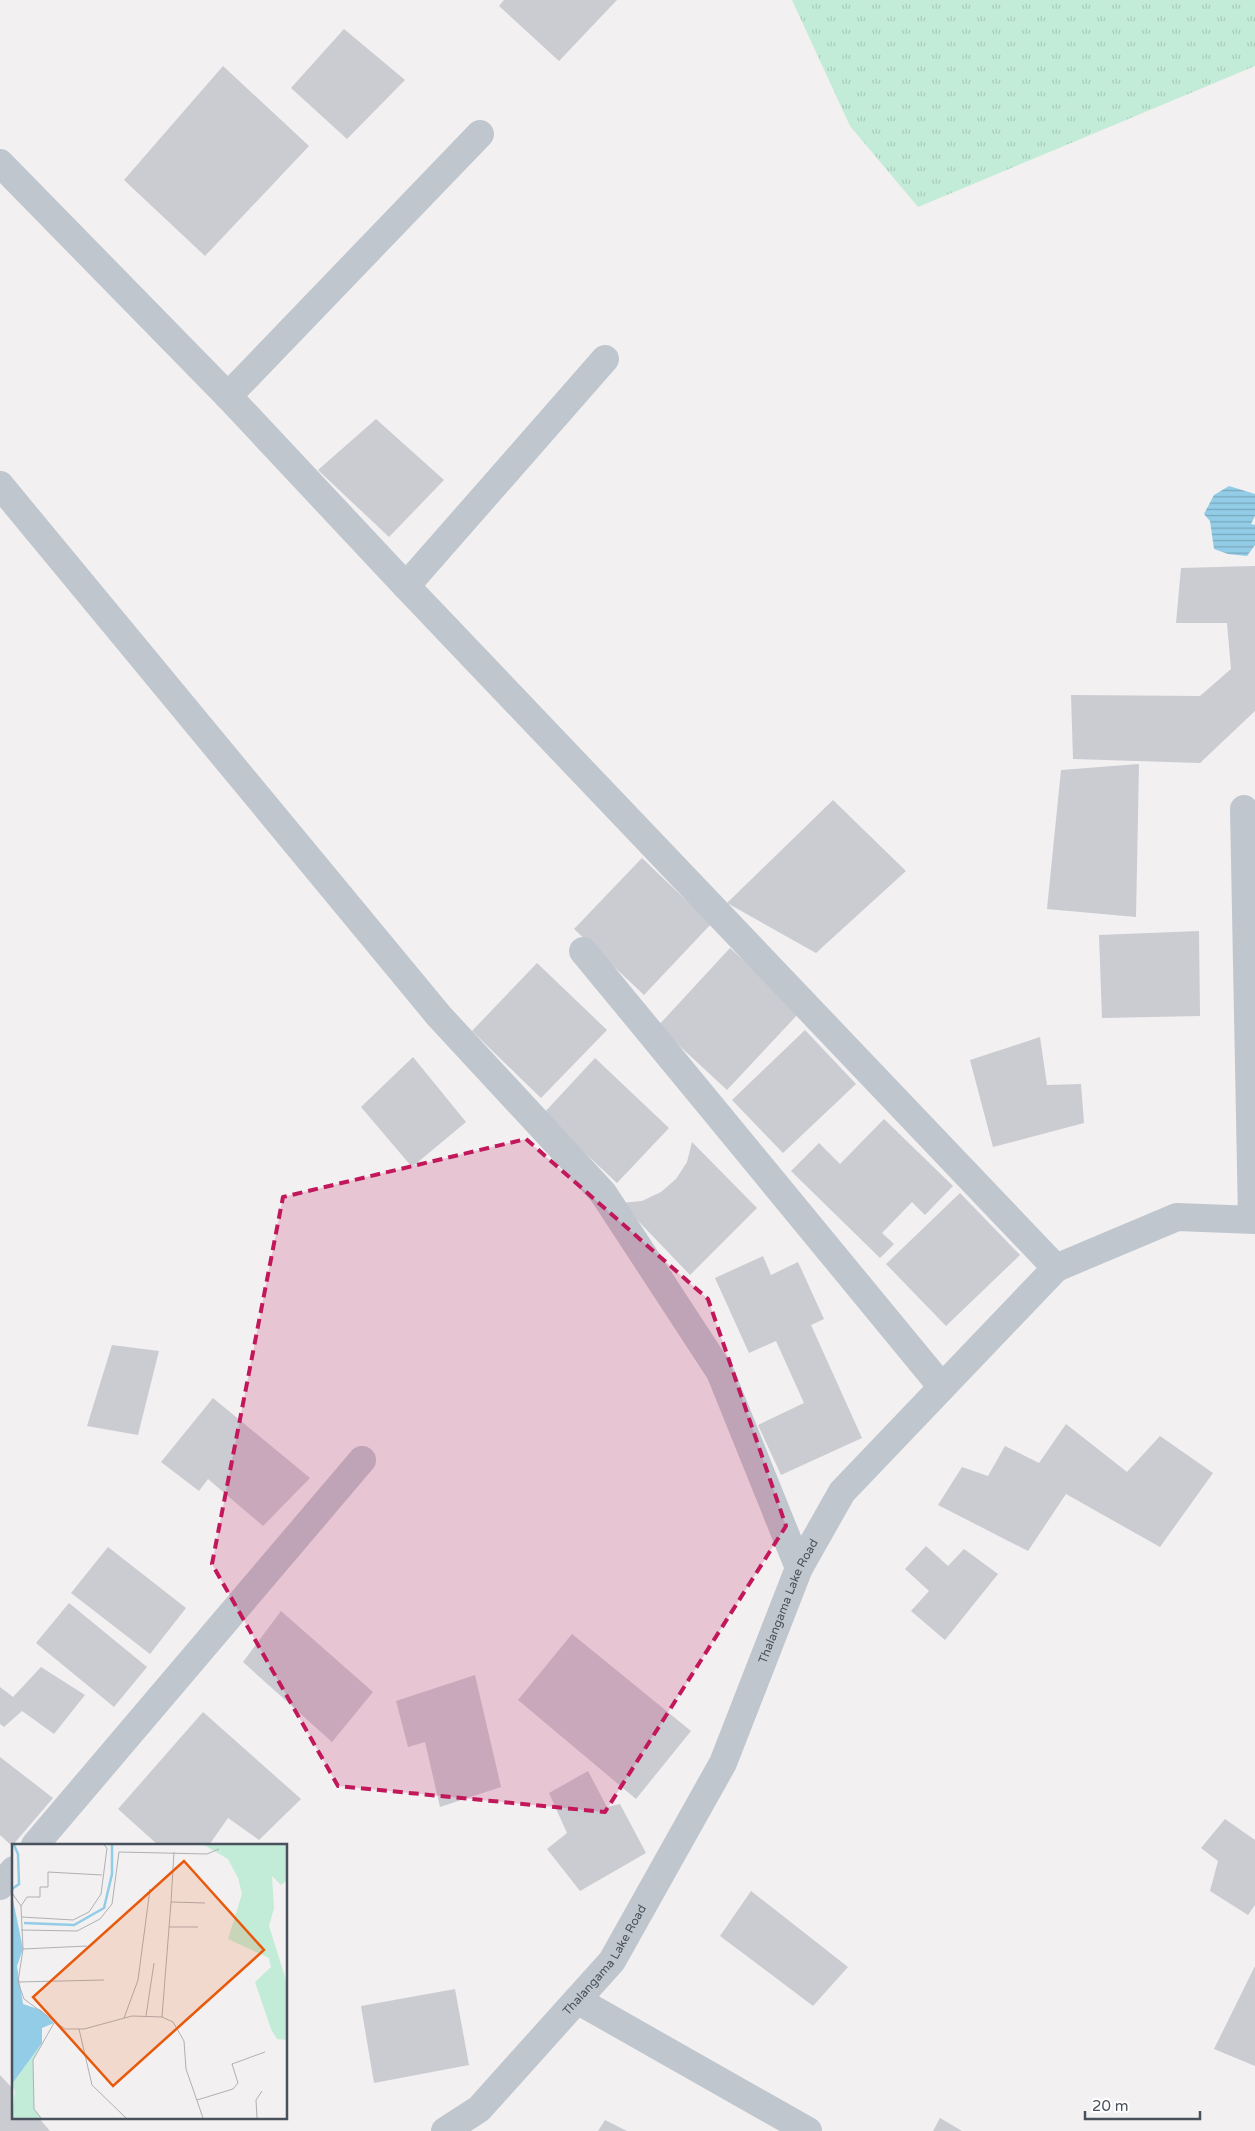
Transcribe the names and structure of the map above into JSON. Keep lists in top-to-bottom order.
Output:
{
  "streets": {
    "street": ["Thalangama Lake Road"]
  },
  "scale_bar": "20 m"
}
